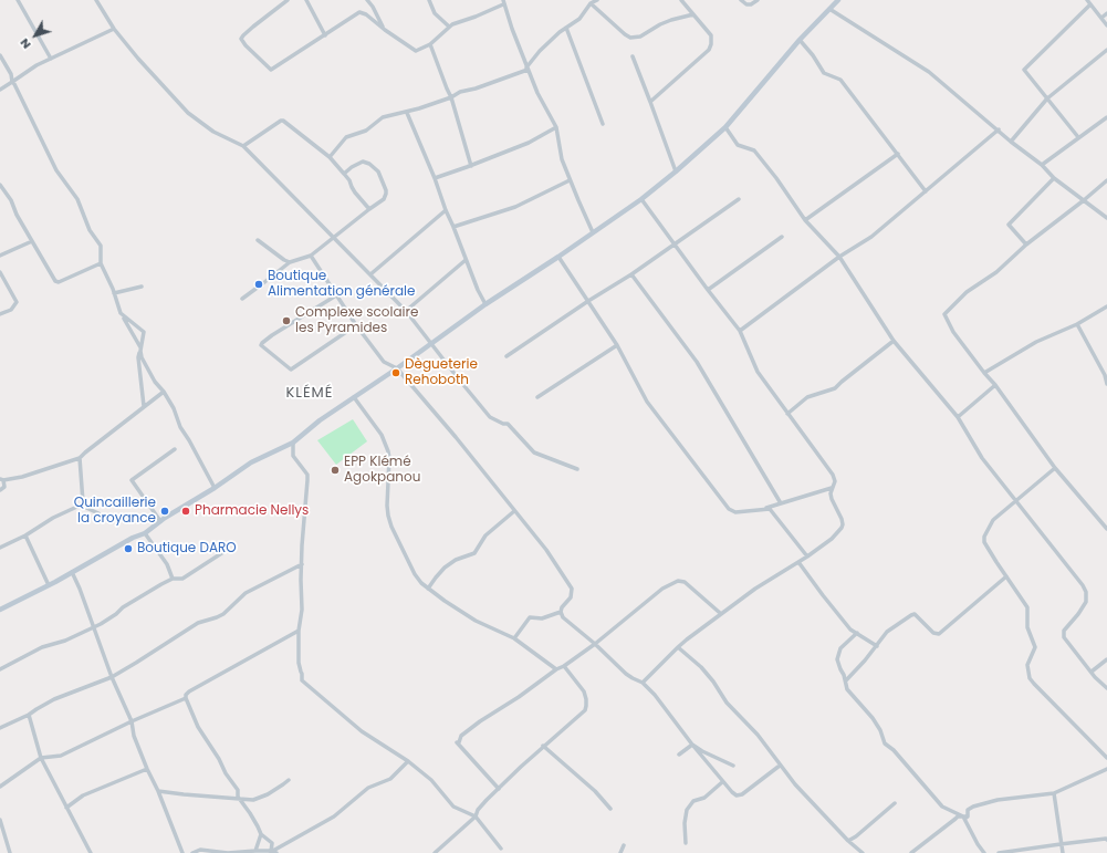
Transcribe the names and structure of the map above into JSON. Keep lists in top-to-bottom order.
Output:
{
  "districts": ["KLÉMÉ"],
  "places": [
    "Boutique Alimentation générale",
    "Complexe scolaire les Pyramides",
    "Dègueterie Rehoboth",
    "EPP Klémé Agokpanou",
    "Quincaillerie la croyance",
    "Pharmacie Nellys",
    "Boutique DARO"
  ],
  "north": "bottom left"
}
